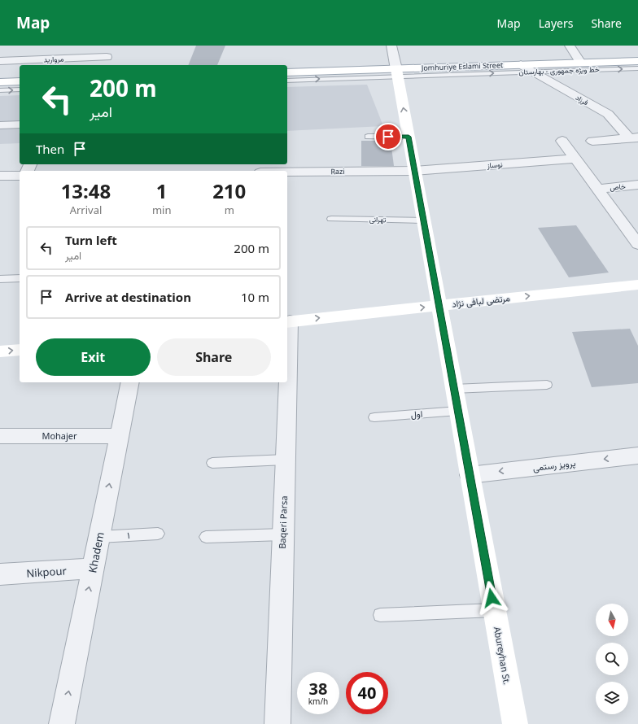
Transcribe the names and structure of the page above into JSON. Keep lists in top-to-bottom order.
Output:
{
  "streets": {
    "main road": ["Jomhuriye Eslami Street", "مرتضی لبافی نژاد", "Abureyhan St."],
    "street": [
      "مروارید",
      "فرزاد",
      "نوساز",
      "Razi",
      "خاص",
      "Mohajer",
      "پرویز رستمی",
      "Baqeri Parsa",
      "Khadem",
      "Nikpour"
    ],
    "lane": [
      "خط ویژه جمهوری - بهارستان",
      "تهرانی",
      "اول",
      "۱"
    ]
  },
  "crossings": [
    ["Jomhuriye Eslami Street", "خط ویژه جمهوری - بهارستان"],
    ["Jomhuriye Eslami Street", "فرزاد"],
    ["Jomhuriye Eslami Street", "Abureyhan St."],
    ["خط ویژه جمهوری - بهارستان", "فرزاد"],
    ["خط ویژه جمهوری - بهارستان", "Abureyhan St."],
    ["نوساز", "Razi"],
    ["نوساز", "Abureyhan St."],
    ["Razi", "Abureyhan St."],
    ["تهرانی", "Abureyhan St."],
    ["مرتضی لبافی نژاد", "Abureyhan St."],
    ["اول", "Abureyhan St."],
    ["Mohajer", "Khadem"],
    ["پرویز رستمی", "Abureyhan St."],
    ["۱", "Khadem"],
    ["Khadem", "Nikpour"]
  ],
  "one_way": [
    "خط ویژه جمهوری - بهارستان",
    "مرتضی لبافی نژاد",
    "پرویز رستمی",
    "Khadem"
  ],
  "north": "bottom",
  "page": {
    "header": "Map",
    "nav": ["Map", "Layers", "Share"],
    "turn": ["200 m", "امیر"],
    "then": "Then",
    "eta": [
      "13:48",
      "Arrival",
      "1",
      "min",
      "210",
      "m"
    ],
    "list": [
      {
        "name": "Turn left",
        "note": "امیر",
        "value": "200 m"
      },
      {
        "name": "Arrive at destination",
        "value": "10 m"
      }
    ],
    "buttons": ["Exit", "Share"],
    "speed": "38 km/h",
    "limit": "40"
  }
}
